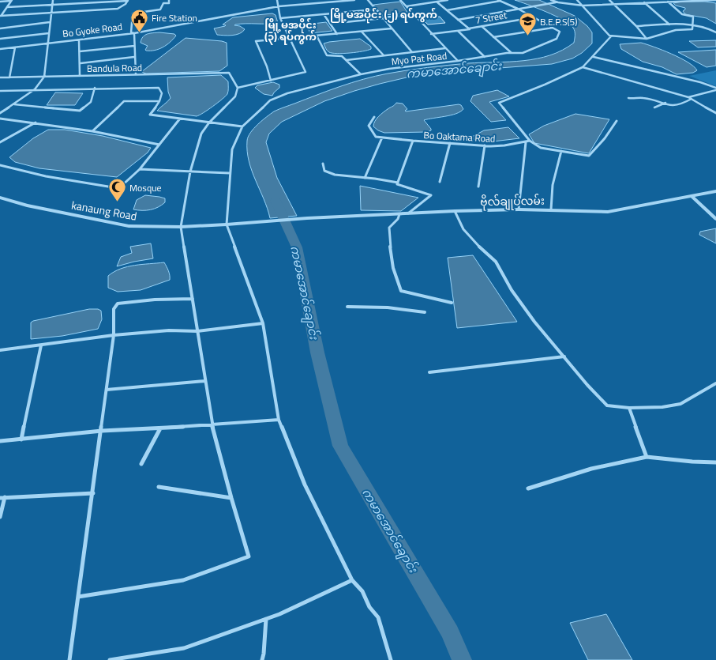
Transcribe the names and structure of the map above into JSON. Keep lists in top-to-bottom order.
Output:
{
  "streets": {
    "street": [
      "7 Street",
      "Bo Gyoke Road",
      "Myo Pat Road",
      "Bandula Road",
      "Bo Oaktama Road",
      "ဗိုလ်ချုပ်လမ်း",
      "kanaung Road"
    ]
  },
  "crossings": [
    ["Myo Pat Road", "kanaung Road"],
    ["ဗိုလ်ချုပ်လမ်း", "kanaung Road"]
  ],
  "districts": ["မြို့မအပိုင်း (၂) ရပ်ကွက်", "မြို့မအပိုင်း (၃) ရပ်ကွက်"],
  "water": ["ကမာအောင်ချောင်း"],
  "places": {
    "public building": ["Fire Station"],
    "school or university": ["B.E.P.S(5)"],
    "mosque": ["Mosque"]
  }
}
